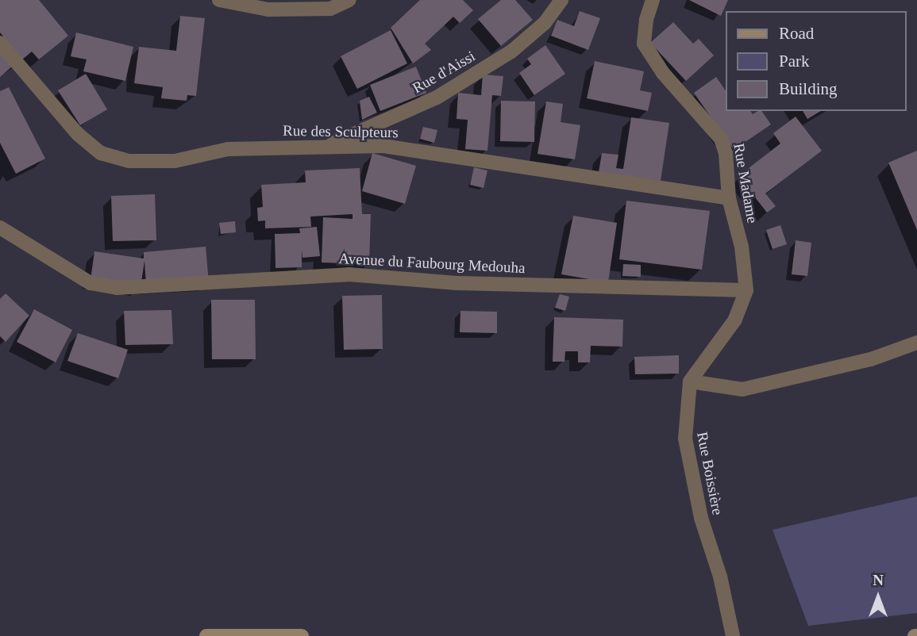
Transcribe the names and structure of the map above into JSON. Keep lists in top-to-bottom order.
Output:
{
  "streets": {
    "street": [
      "Rue d'Aissi",
      "Rue des Sculpteurs",
      "Rue Madame",
      "Avenue du Faubourg Medouha",
      "Rue Boissière"
    ]
  },
  "crossings": [
    ["Rue d'Aissi", "Rue des Sculpteurs"],
    ["Rue des Sculpteurs", "Rue Madame"],
    ["Rue Madame", "Avenue du Faubourg Medouha"],
    ["Rue Madame", "Rue Boissière"]
  ],
  "legend": ["Road", "Park", "Building"],
  "north": "top"
}
